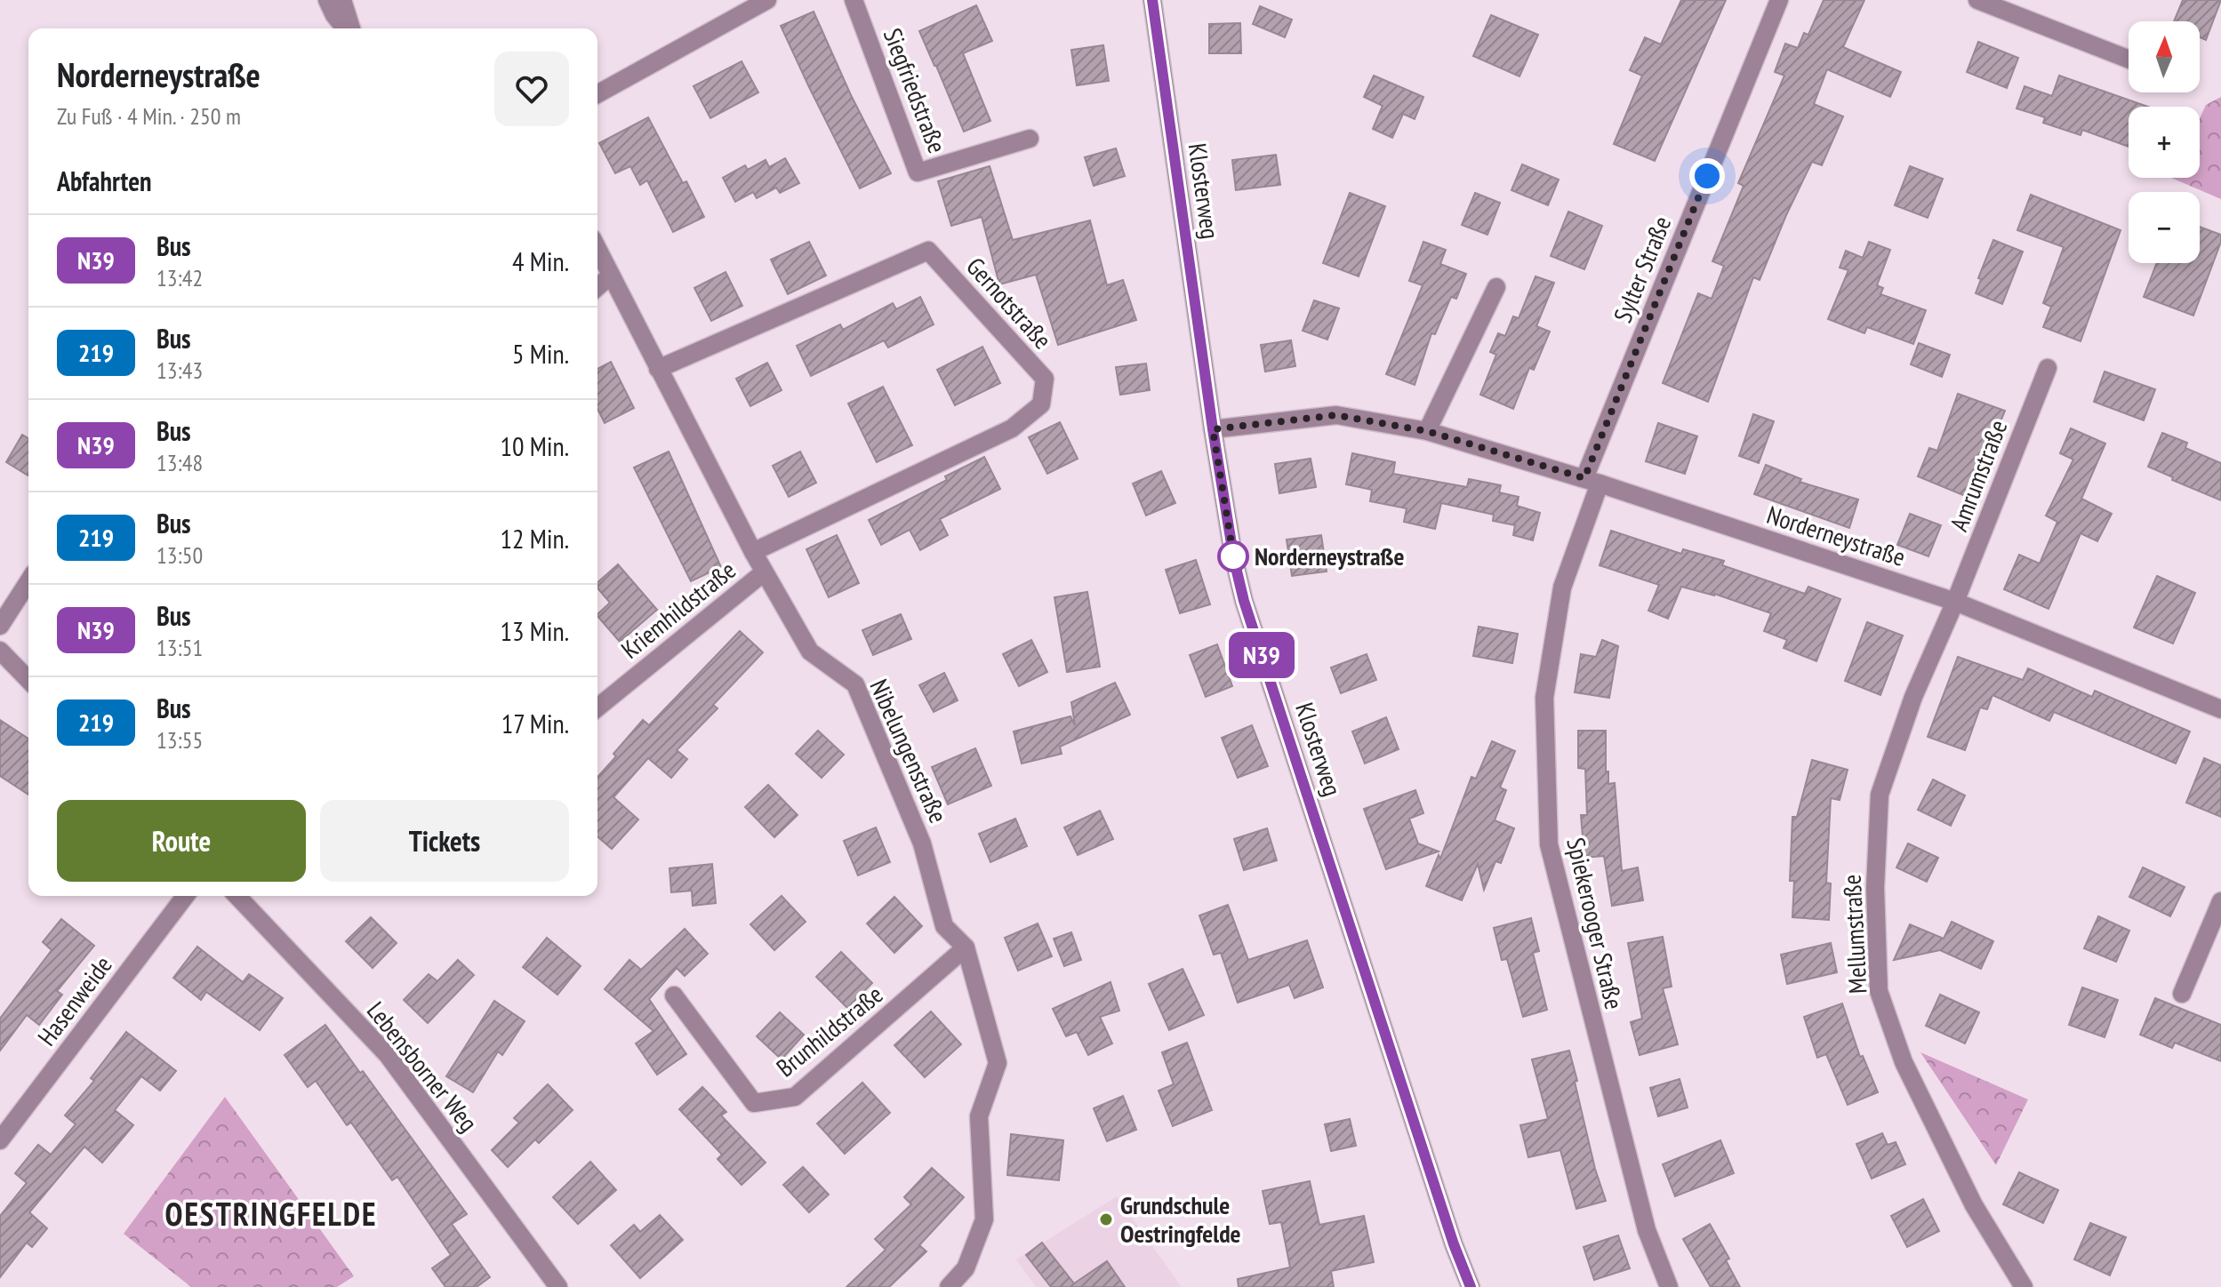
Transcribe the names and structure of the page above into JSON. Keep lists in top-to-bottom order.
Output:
{
  "streets": {
    "street": [
      "Siegfriedstraße",
      "Klosterweg",
      "Sylter Straße",
      "Gernotstraße",
      "Amrumstraße",
      "Norderneystraße",
      "Kriemhildstraße",
      "Nibelungenstraße",
      "Spiekerooger Straße",
      "Mellumstraße",
      "Hasenweide",
      "Brunhildstraße",
      "Lebensborner Weg"
    ]
  },
  "crossings": [
    ["Klosterweg", "Norderneystraße"],
    ["Sylter Straße", "Norderneystraße"],
    ["Sylter Straße", "Spiekerooger Straße"],
    ["Gernotstraße", "Nibelungenstraße"],
    ["Amrumstraße", "Norderneystraße"],
    ["Amrumstraße", "Mellumstraße"],
    ["Norderneystraße", "Spiekerooger Straße"],
    ["Norderneystraße", "Mellumstraße"],
    ["Kriemhildstraße", "Nibelungenstraße"],
    ["Nibelungenstraße", "Brunhildstraße"]
  ],
  "districts": ["OESTRINGFELDE"],
  "places": ["Norderneystraße", "Grundschule Oestringfelde"],
  "lines": ["bus line N39"],
  "north": "top",
  "page": {
    "on_map": "N39",
    "map_buttons": ["+", "−"],
    "heading": [
      ["Norderneystraße", "Zu Fuß · 4 Min. · 250 m"],
      "Abfahrten"
    ],
    "list": [
      {
        "mark": "N39",
        "name": "Bus",
        "note": "13:42",
        "value": "4 Min."
      },
      {
        "mark": "219",
        "name": "Bus",
        "note": "13:43",
        "value": "5 Min."
      },
      {
        "mark": "N39",
        "name": "Bus",
        "note": "13:48",
        "value": "10 Min."
      },
      {
        "mark": "219",
        "name": "Bus",
        "note": "13:50",
        "value": "12 Min."
      },
      {
        "mark": "N39",
        "name": "Bus",
        "note": "13:51",
        "value": "13 Min."
      },
      {
        "mark": "219",
        "name": "Bus",
        "note": "13:55",
        "value": "17 Min."
      }
    ],
    "buttons": ["Route", "Tickets"]
  }
}
